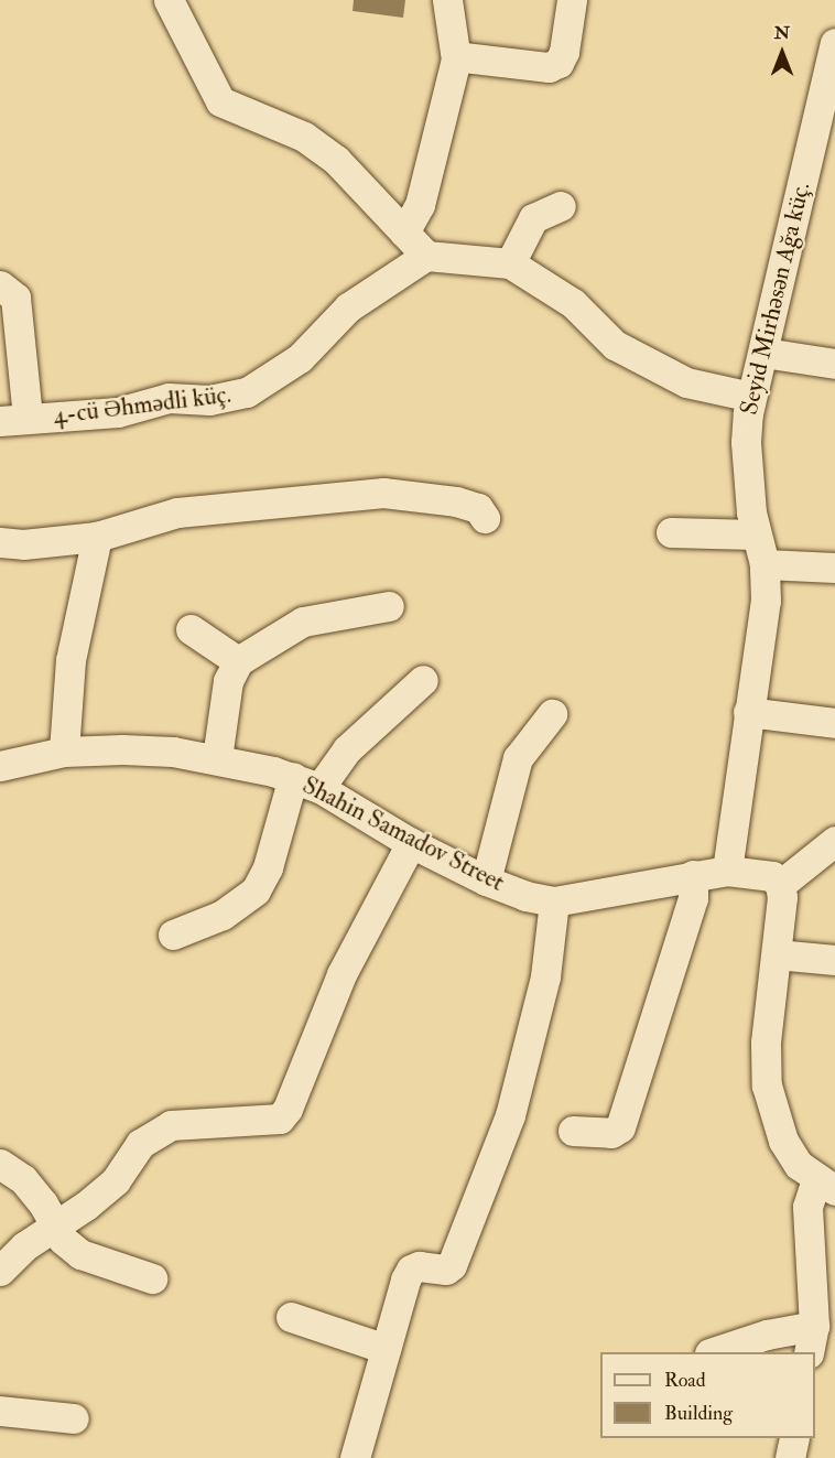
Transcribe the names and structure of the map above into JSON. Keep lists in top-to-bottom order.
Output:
{
  "streets": {
    "street": ["Seyid Mirhəsən Ağa küç.", "4-cü Əhmədli küç.", "Shahin Samadov Street"]
  },
  "crossings": [
    ["Seyid Mirhəsən Ağa küç.", "Shahin Samadov Street"]
  ],
  "legend": ["Road", "Building"],
  "north": "top"
}
